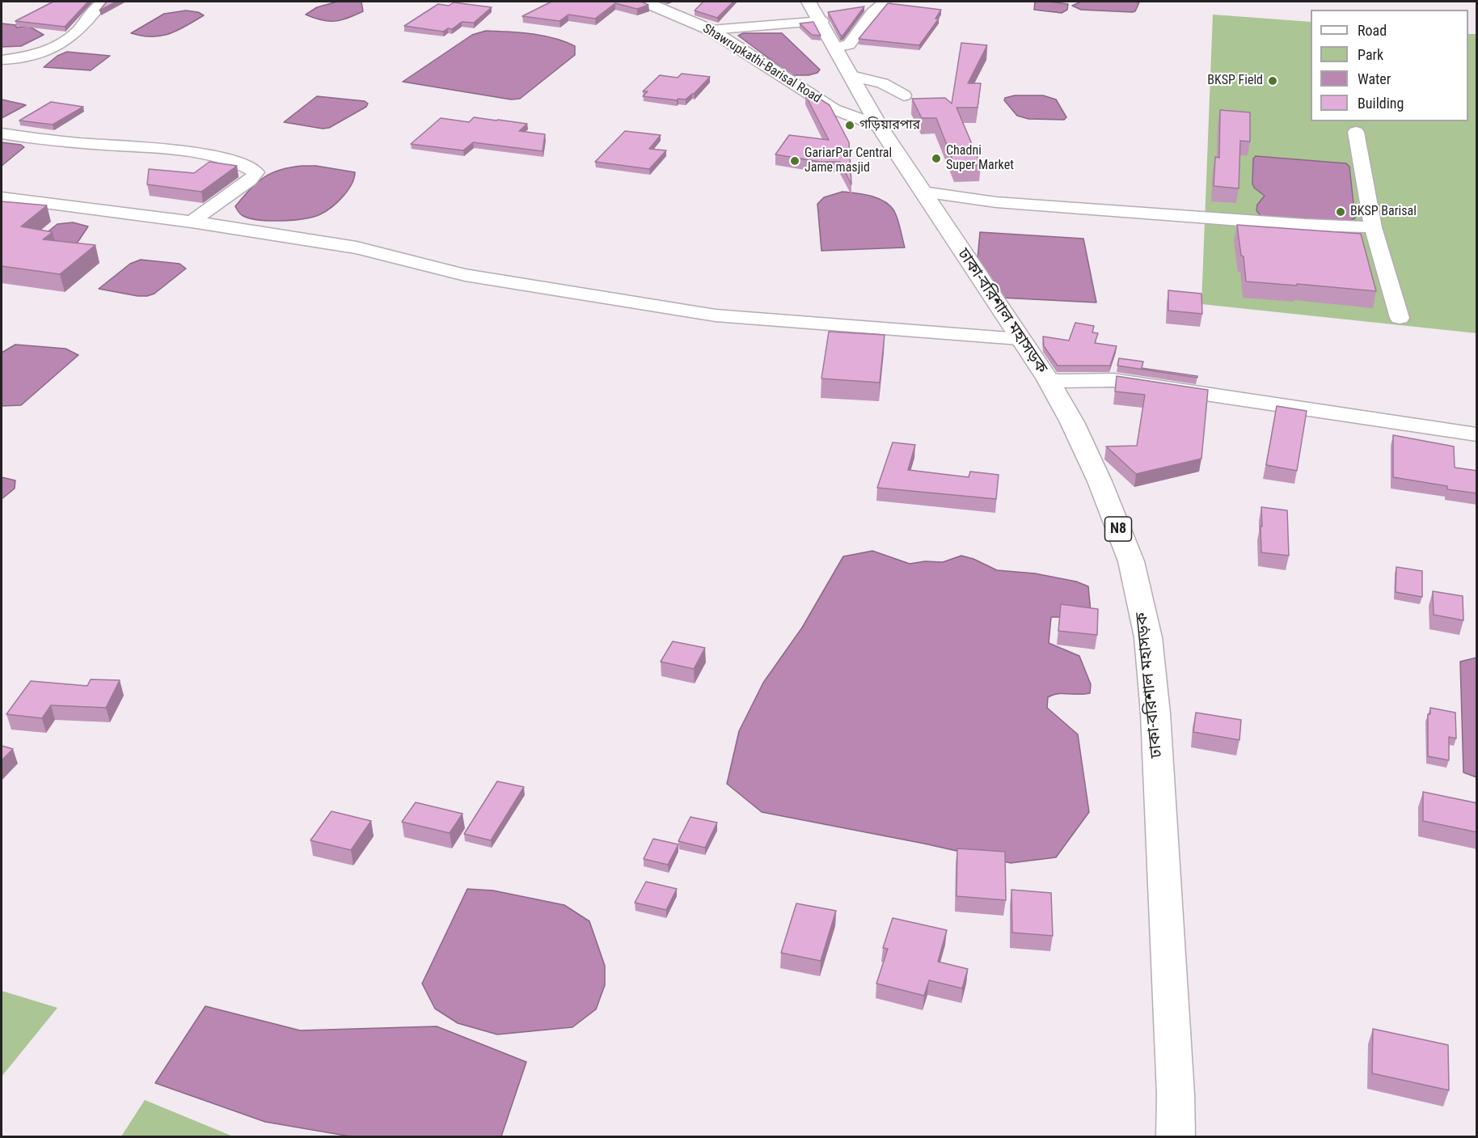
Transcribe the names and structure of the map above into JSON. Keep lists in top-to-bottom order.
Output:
{
  "streets": {
    "main road": ["Shawrupkathi-Barisal Road", "ঢাকা-বরিশাল মহাসড়ক", "N8"]
  },
  "crossings": [
    ["Shawrupkathi-Barisal Road", "ঢাকা-বরিশাল মহাসড়ক"]
  ],
  "places": [
    "BKSP Field",
    "গড়িয়ারপার",
    "Chadni Super Market",
    "GariarPar Central Jame masjid",
    "BKSP Barisal"
  ],
  "legend": [
    "Road",
    "Park",
    "Water",
    "Building"
  ]
}
